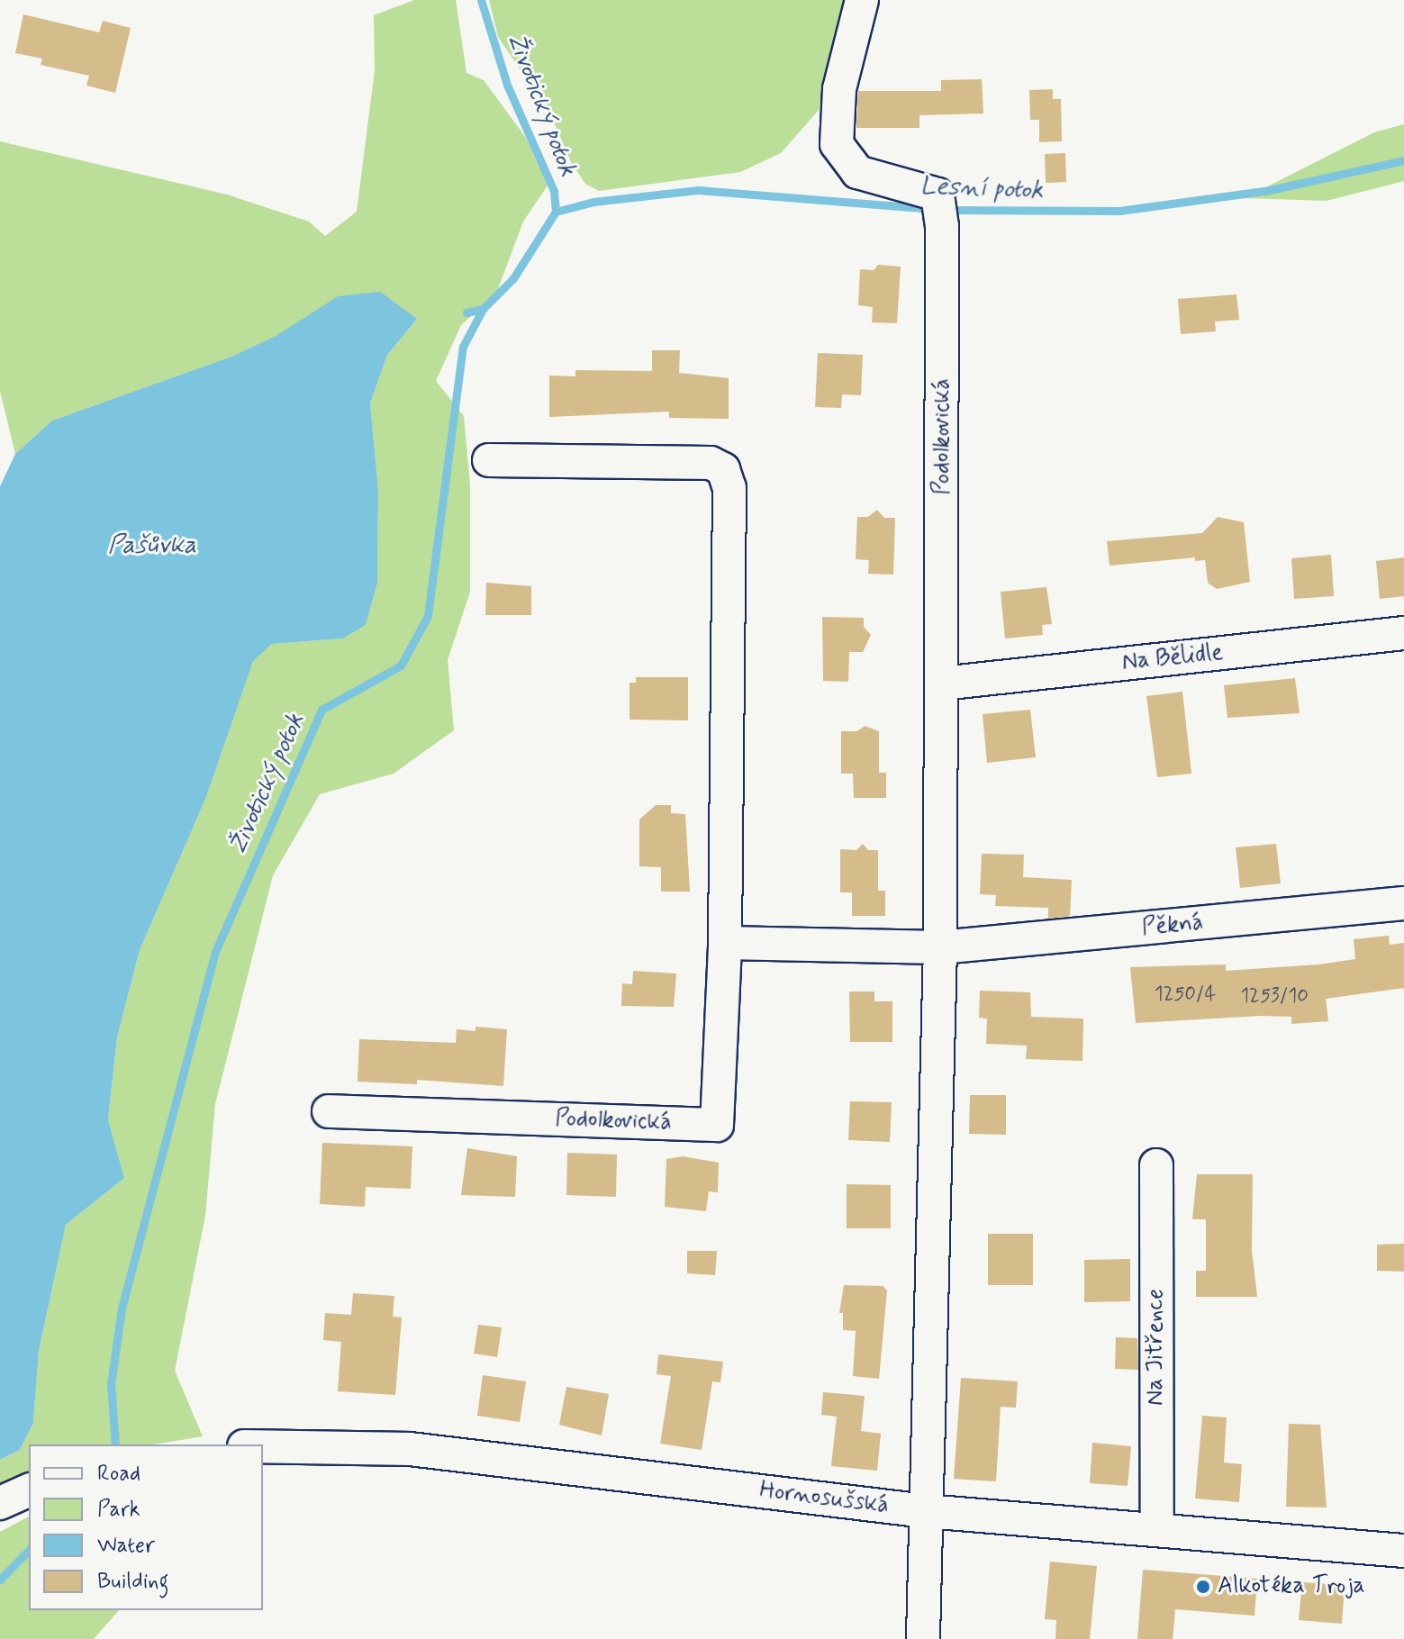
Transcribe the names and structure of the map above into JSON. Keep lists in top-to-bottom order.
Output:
{
  "streets": {
    "street": [
      "Podolkovická",
      "Na Bělidle",
      "Pěkná",
      "Na Jitřence",
      "Hornosušská"
    ]
  },
  "crossings": [
    ["Podolkovická", "Na Bělidle"],
    ["Podolkovická", "Pěkná"],
    ["Podolkovická", "Hornosušská"],
    ["Na Jitřence", "Hornosušská"]
  ],
  "water": ["Životický potok", "Lesní potok", "Pašůvka"],
  "places": ["Alkotéka Troja"],
  "house_numbers": ["1250/4", "1253/10"],
  "legend": [
    "Road",
    "Park",
    "Water",
    "Building"
  ]
}
